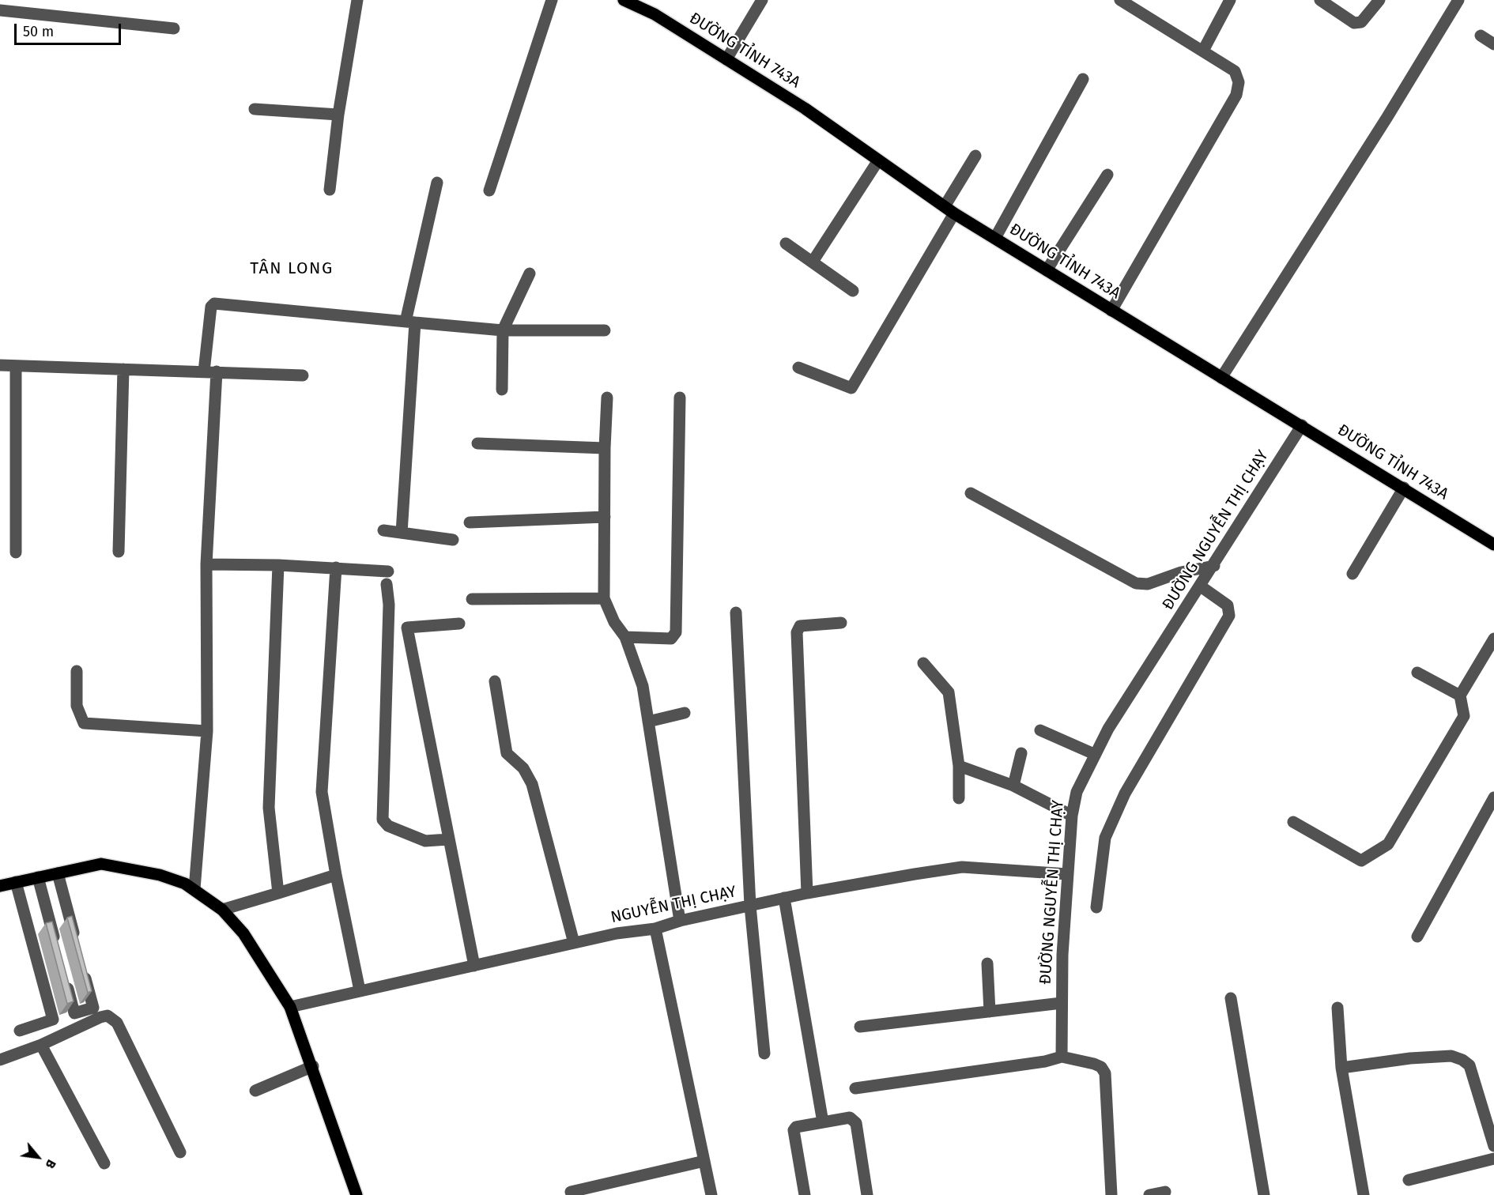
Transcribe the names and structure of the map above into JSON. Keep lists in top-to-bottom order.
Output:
{
  "streets": {
    "main road": ["ĐƯỜNG TỈNH 743A"],
    "street": ["ĐƯỜNG NGUYỄN THỊ CHẠY", "NGUYỄN THỊ CHẠY"]
  },
  "crossings": [
    ["ĐƯỜNG TỈNH 743A", "ĐƯỜNG NGUYỄN THỊ CHẠY"],
    ["ĐƯỜNG NGUYỄN THỊ CHẠY", "NGUYỄN THỊ CHẠY"]
  ],
  "districts": ["TÂN LONG"],
  "scale_bar": "50 m",
  "north": "bottom right"
}
